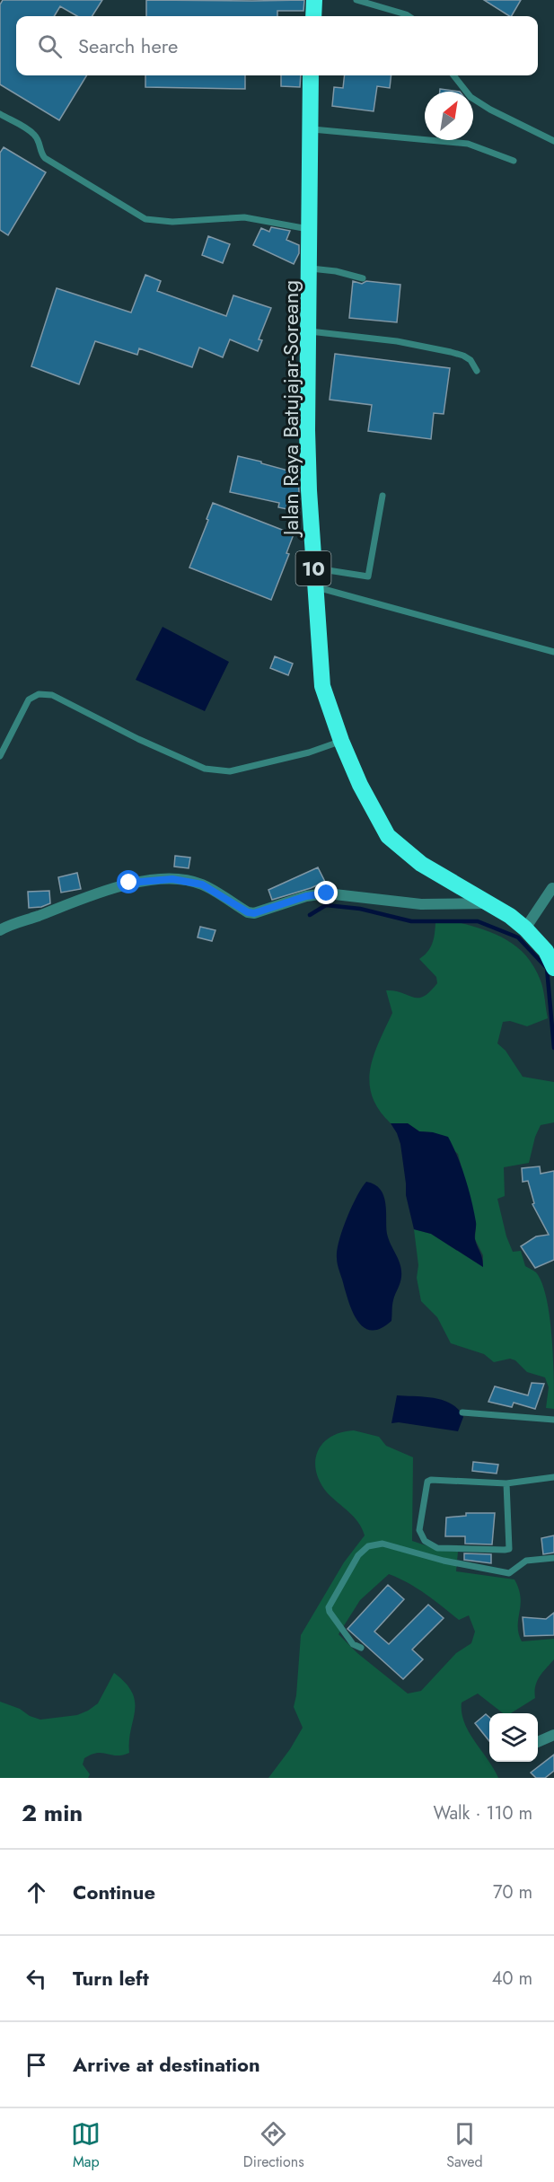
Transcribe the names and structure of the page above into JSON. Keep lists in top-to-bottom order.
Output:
{
  "streets": {
    "highway": ["Jalan Raya Batujajar-Soreang", "10"]
  },
  "north": "top right",
  "page": {
    "search": "Search here",
    "heading": ["2 min", "Walk · 110 m"],
    "list": [
      ["Continue", "70 m"],
      ["Turn left", "40 m"],
      "Arrive at destination"
    ],
    "nav": ["Map", "Directions", "Saved"]
  }
}
